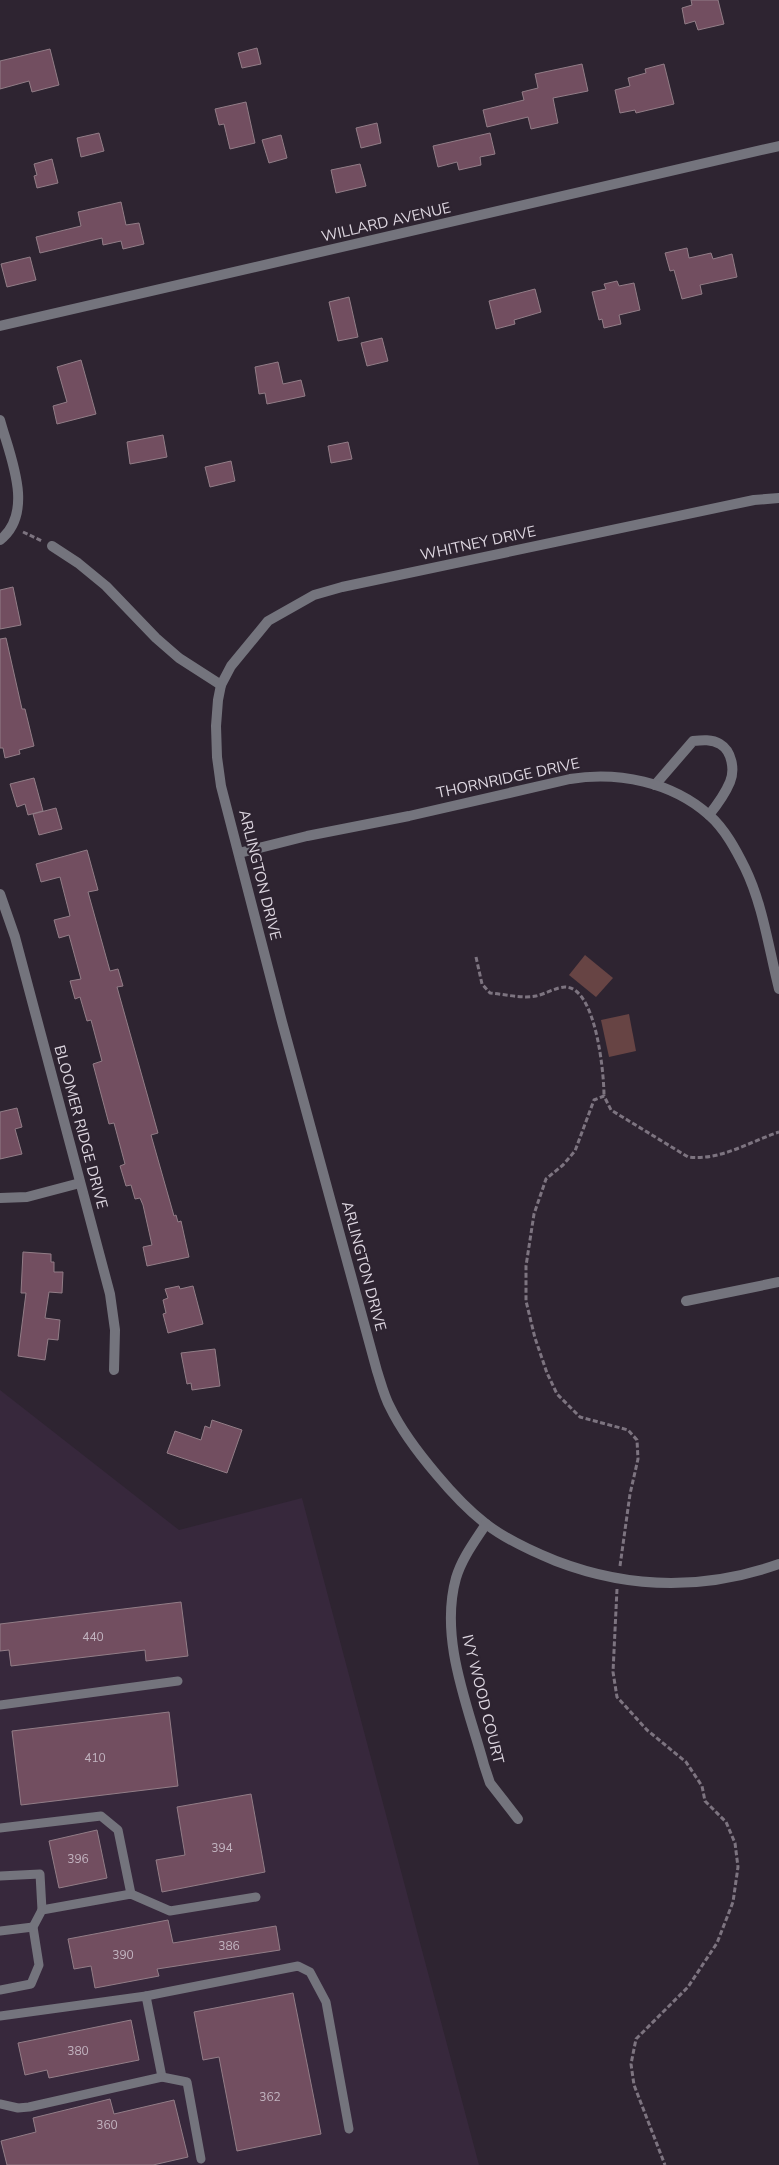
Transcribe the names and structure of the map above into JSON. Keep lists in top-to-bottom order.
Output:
{
  "streets": {
    "street": [
      "WILLARD AVENUE",
      "WHITNEY DRIVE",
      "THORNRIDGE DRIVE",
      "ARLINGTON DRIVE",
      "BLOOMER RIDGE DRIVE",
      "IVY WOOD COURT"
    ]
  },
  "crossings": [
    ["WHITNEY DRIVE", "ARLINGTON DRIVE"],
    ["THORNRIDGE DRIVE", "ARLINGTON DRIVE"],
    ["ARLINGTON DRIVE", "IVY WOOD COURT"]
  ],
  "house_numbers": [
    "440",
    "410",
    "394",
    "396",
    "386",
    "390",
    "380",
    "362",
    "360"
  ]
}
